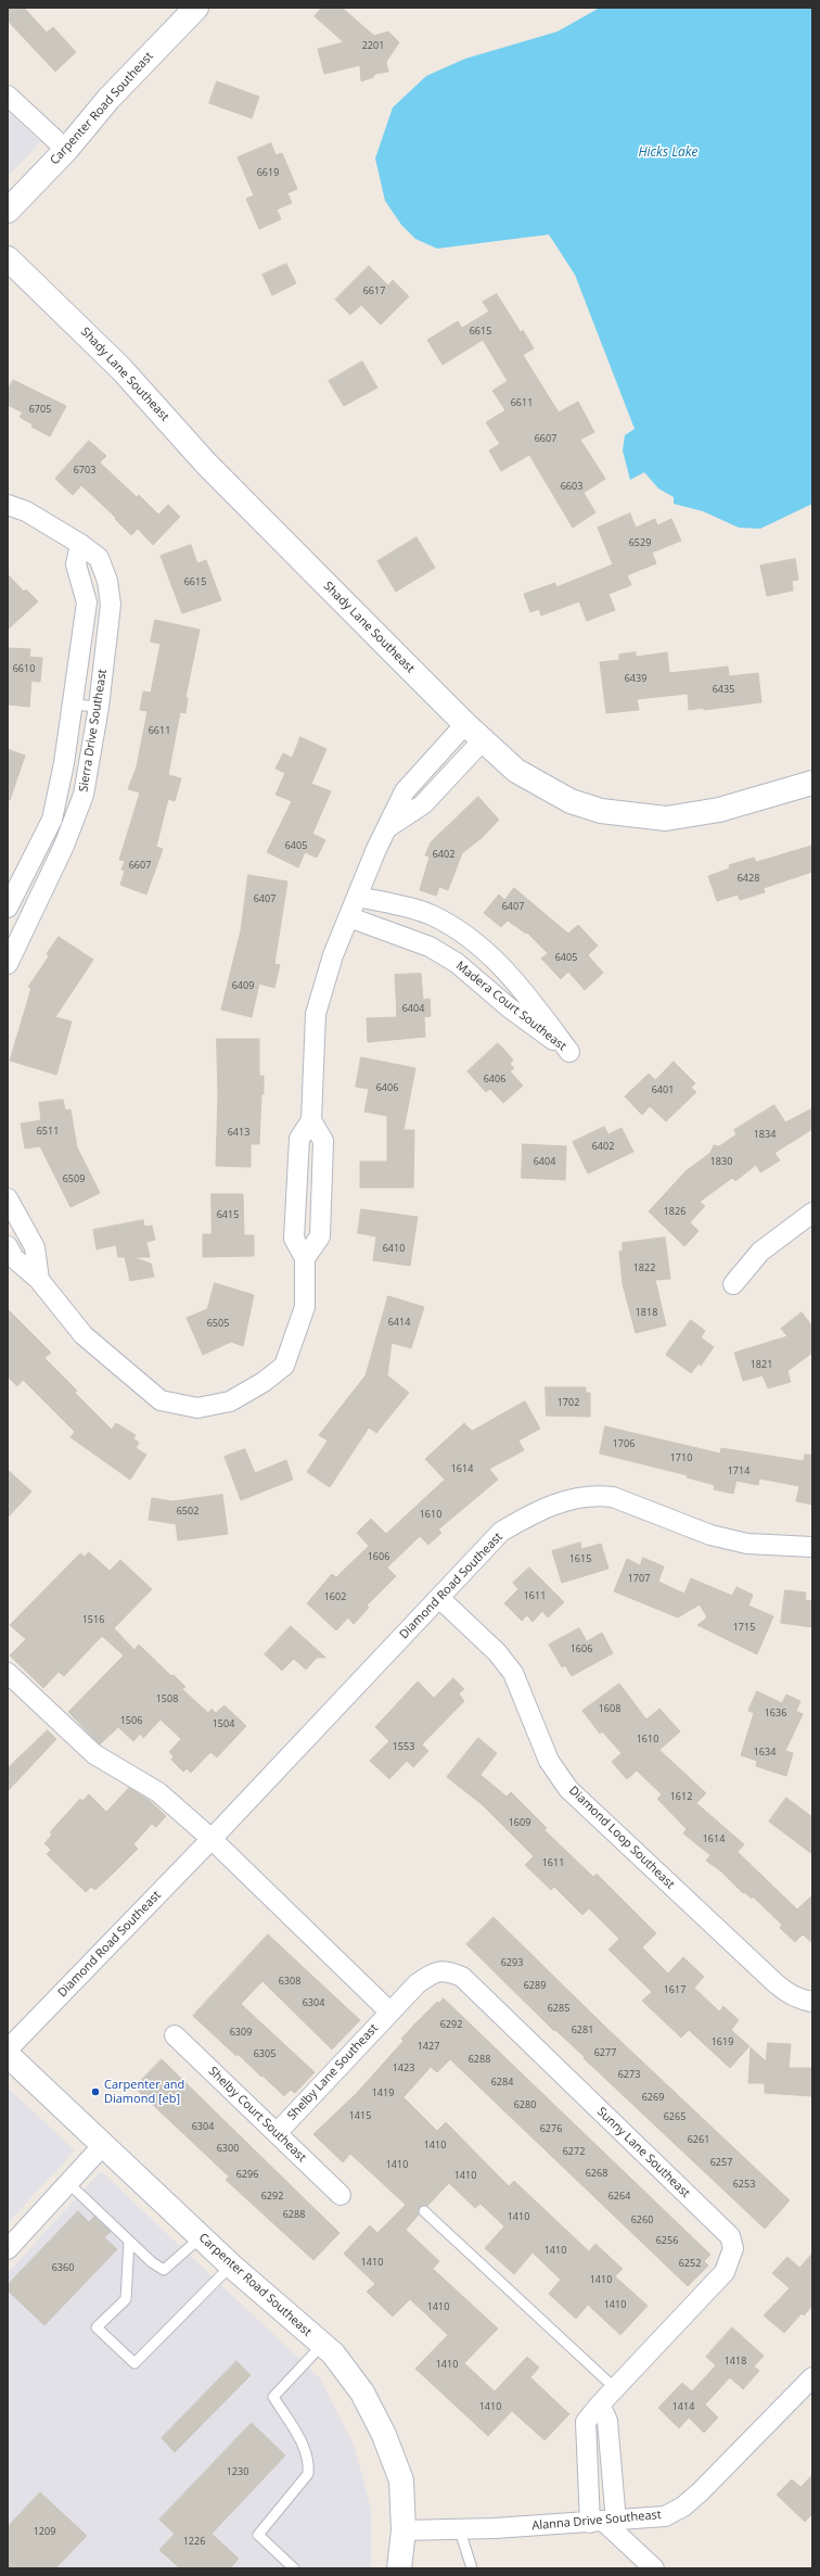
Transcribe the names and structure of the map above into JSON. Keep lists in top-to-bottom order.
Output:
{
  "streets": {
    "street": [
      "Carpenter Road Southeast",
      "Shady Lane Southeast",
      "Sierra Drive Southeast",
      "Madera Court Southeast",
      "Diamond Road Southeast",
      "Diamond Loop Southeast",
      "Shelby Lane Southeast",
      "Shelby Court Southeast",
      "Sunny Lane Southeast",
      "Alanna Drive Southeast"
    ]
  },
  "crossings": [
    ["Carpenter Road Southeast", "Alanna Drive Southeast"],
    ["Diamond Road Southeast", "Diamond Loop Southeast"],
    ["Shelby Lane Southeast", "Shelby Court Southeast"],
    ["Shelby Lane Southeast", "Sunny Lane Southeast"],
    ["Sunny Lane Southeast", "Alanna Drive Southeast"]
  ],
  "water": ["Hicks Lake"],
  "places": ["Carpenter and Diamond [eb]"],
  "house_numbers": [
    "2201",
    "6619",
    "6617",
    "6615",
    "6611",
    "6705",
    "6607",
    "6703",
    "6603",
    "6529",
    "6615",
    "6610",
    "6439",
    "6435",
    "6611",
    "6405",
    "6402",
    "6607",
    "6428",
    "6407",
    "6407",
    "6405",
    "6409",
    "6404",
    "6406",
    "6406",
    "6401",
    "6511",
    "6413",
    "1834",
    "6402",
    "6404",
    "1830",
    "6509",
    "1826",
    "6415",
    "6410",
    "1822",
    "1818",
    "6414",
    "6505",
    "1821",
    "1702",
    "1706",
    "1710",
    "1614",
    "1714",
    "6502",
    "1610",
    "1606",
    "1615",
    "1707",
    "1611",
    "1602",
    "1516",
    "1715",
    "1606",
    "1508",
    "1608",
    "1636",
    "1506",
    "1504",
    "1610",
    "1553",
    "1634",
    "1612",
    "1609",
    "1614",
    "1611",
    "6293",
    "6308",
    "6289",
    "1617",
    "6304",
    "6285",
    "6292",
    "6281",
    "6309",
    "1619",
    "1427",
    "6277",
    "6305",
    "6288",
    "1423",
    "6273",
    "6284",
    "1419",
    "6269",
    "6280",
    "1415",
    "6265",
    "6304",
    "6276",
    "6261",
    "1410",
    "6300",
    "6272",
    "6257",
    "1410",
    "6268",
    "6296",
    "1410",
    "6253",
    "6292",
    "6264",
    "6288",
    "1410",
    "6260",
    "6256",
    "1410",
    "1410",
    "6252",
    "6360",
    "1410",
    "1410",
    "1410",
    "1418",
    "1410",
    "1410",
    "1414",
    "1230",
    "1209",
    "1226"
  ]
}
